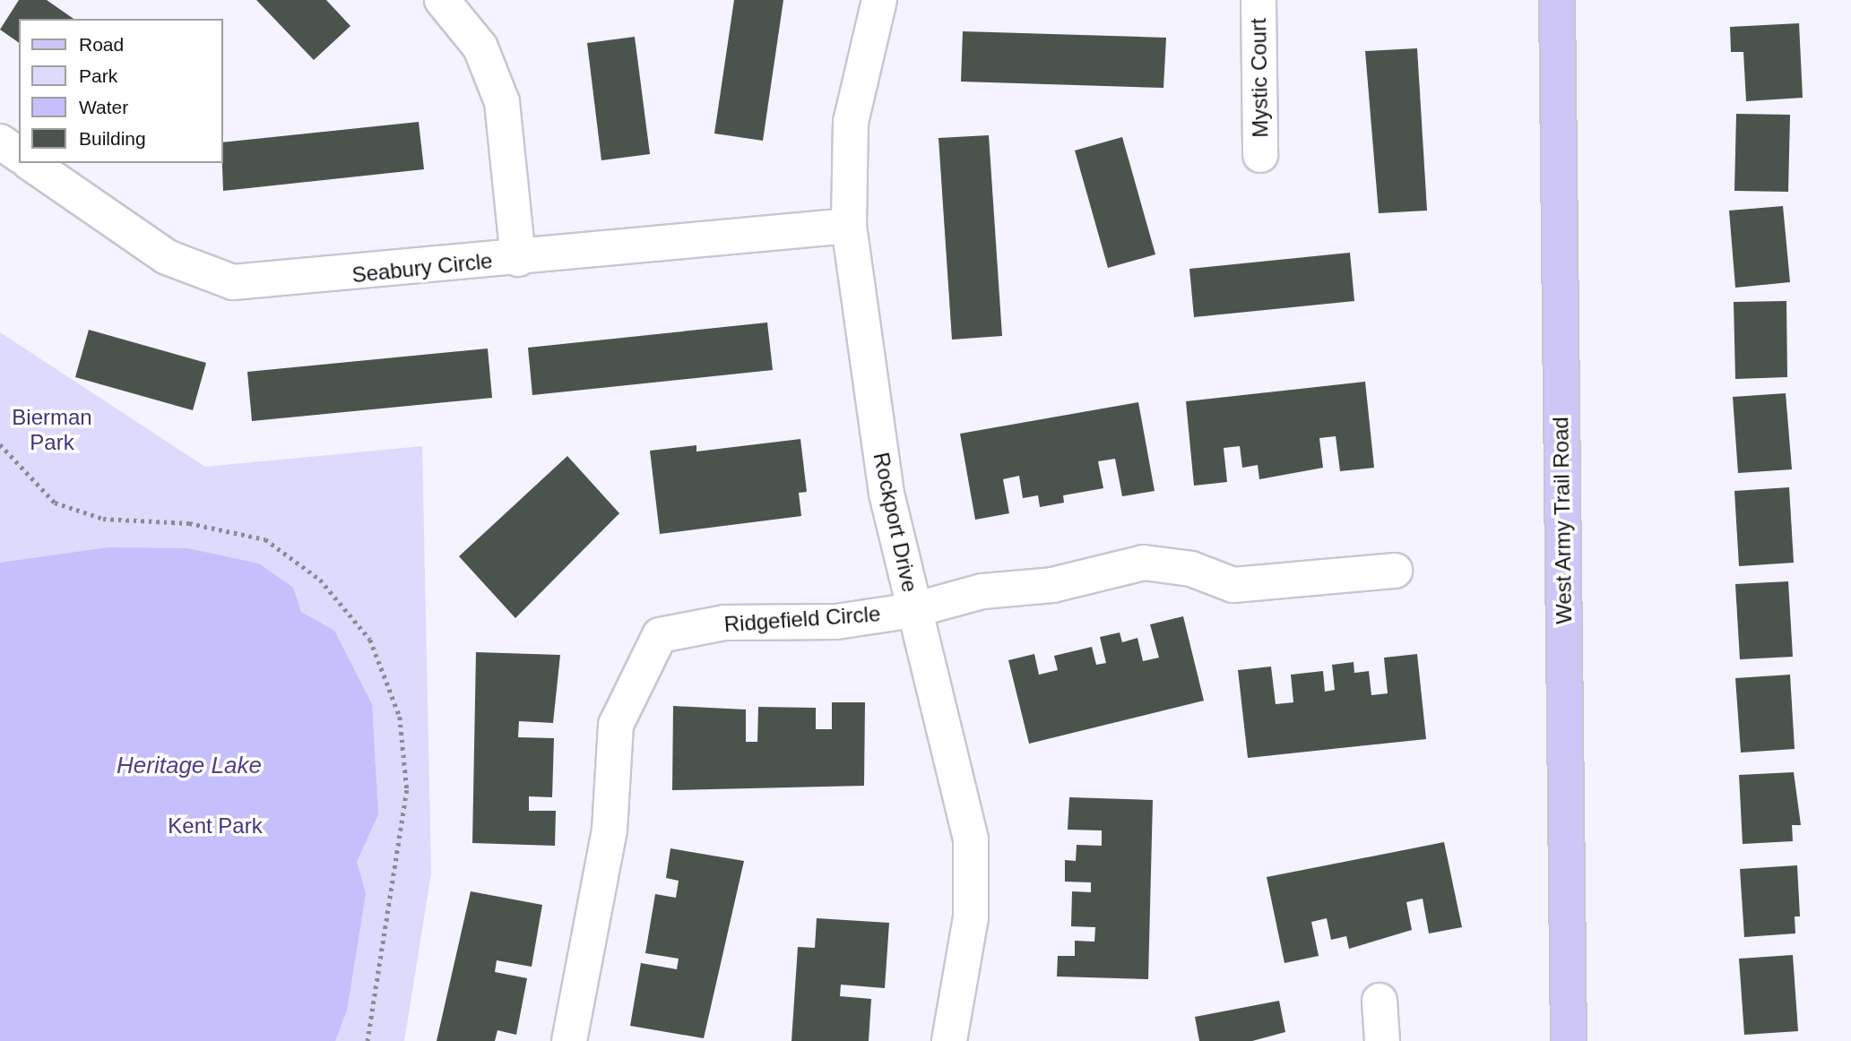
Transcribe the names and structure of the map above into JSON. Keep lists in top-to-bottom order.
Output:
{
  "streets": {
    "main road": ["West Army Trail Road"],
    "street": [
      "Mystic Court",
      "Seabury Circle",
      "Rockport Drive",
      "Ridgefield Circle"
    ]
  },
  "crossings": [
    ["Seabury Circle", "Rockport Drive"],
    ["Rockport Drive", "Ridgefield Circle"]
  ],
  "water": ["Heritage Lake"],
  "parks": ["Bierman Park", "Kent Park"],
  "legend": [
    "Road",
    "Park",
    "Water",
    "Building"
  ]
}
